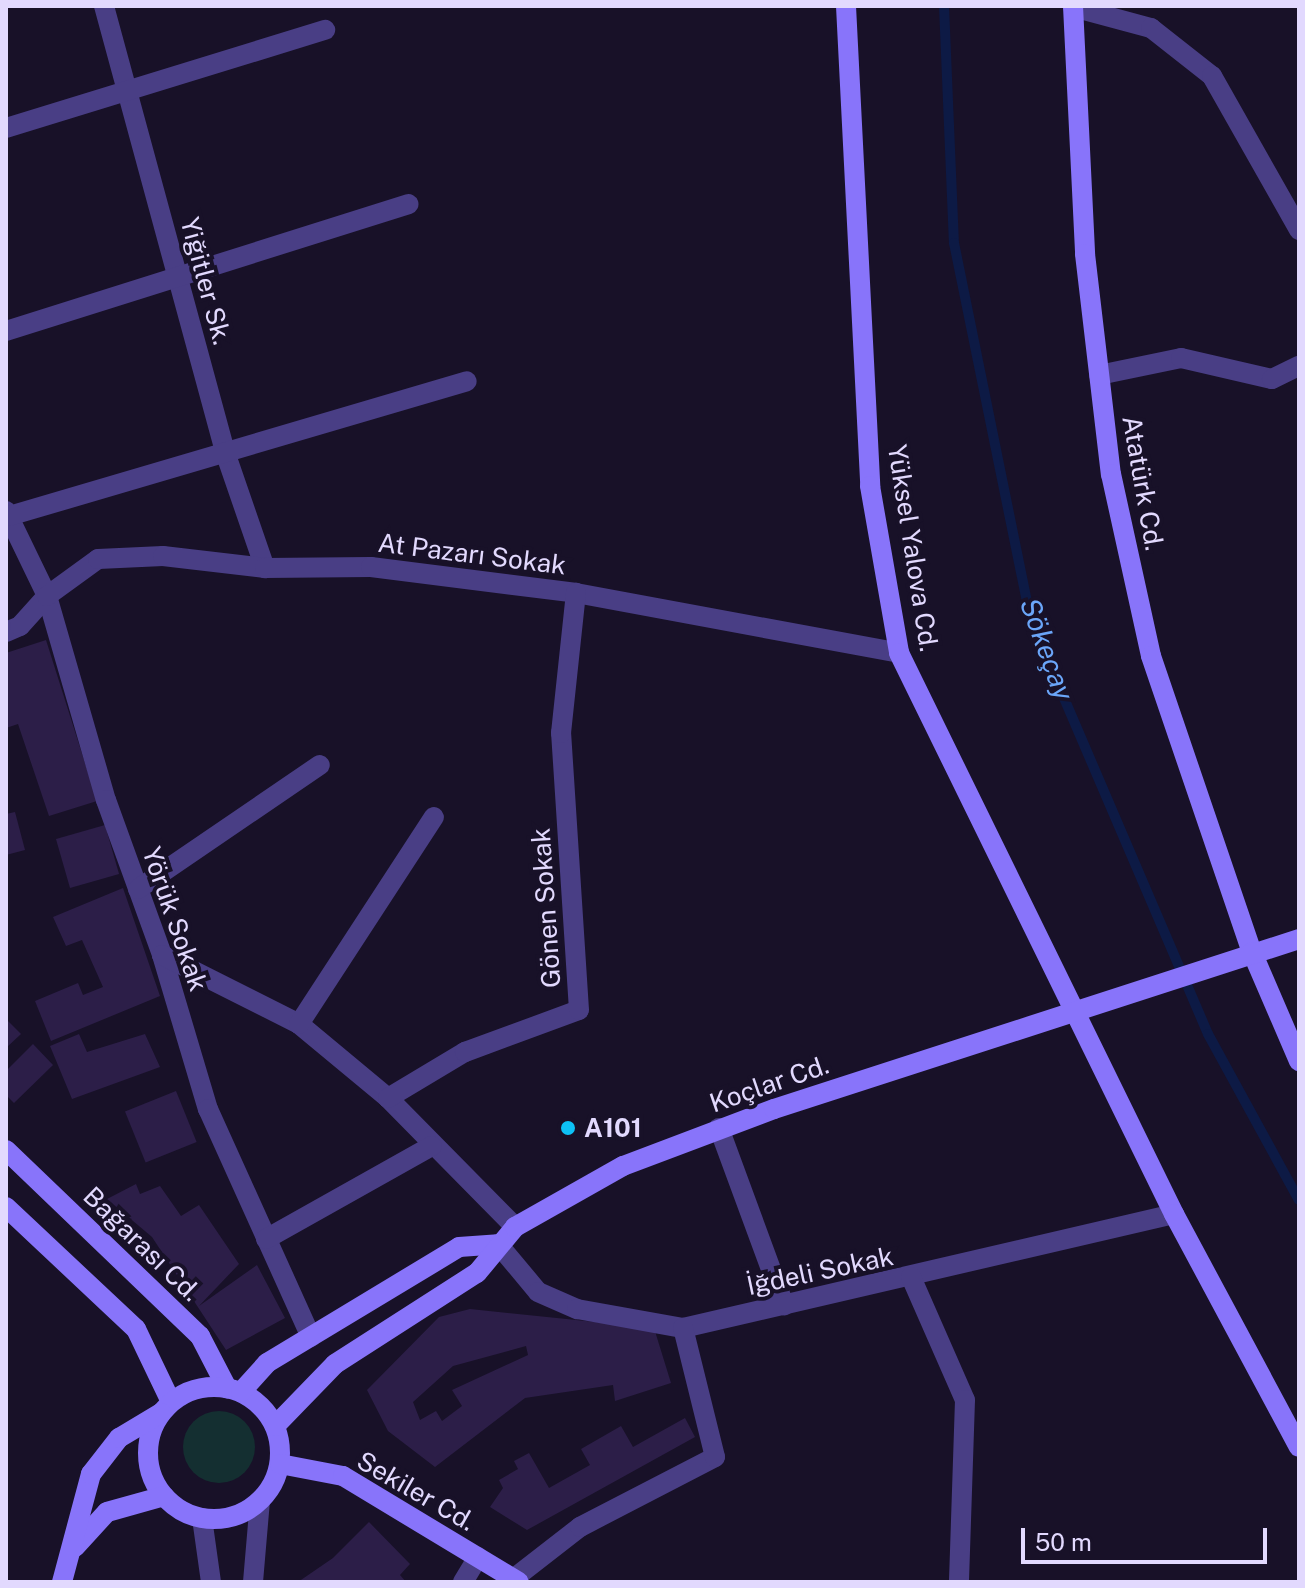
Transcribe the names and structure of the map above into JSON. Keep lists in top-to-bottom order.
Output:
{
  "streets": {
    "main road": [
      "Atatürk Cd.",
      "Yüksel Yalova Cd.",
      "Koçlar Cd.",
      "Bağarası Cd.",
      "Sekiler Cd."
    ],
    "street": [
      "Yiğitler Sk.",
      "At Pazarı Sokak",
      "Gönen Sokak",
      "Yörük Sokak",
      "İğdeli Sokak"
    ]
  },
  "crossings": [
    ["Yiğitler Sk.", "At Pazarı Sokak"],
    ["Atatürk Cd.", "Koçlar Cd."],
    ["Yüksel Yalova Cd.", "At Pazarı Sokak"],
    ["Yüksel Yalova Cd.", "Koçlar Cd."],
    ["Yüksel Yalova Cd.", "İğdeli Sokak"],
    ["At Pazarı Sokak", "Gönen Sokak"],
    ["At Pazarı Sokak", "Yörük Sokak"],
    ["Koçlar Cd.", "Bağarası Cd."],
    ["Koçlar Cd.", "İğdeli Sokak"],
    ["Koçlar Cd.", "Sekiler Cd."],
    ["Bağarası Cd.", "Sekiler Cd."]
  ],
  "water": ["Sökeçay"],
  "places": ["A101"],
  "scale_bar": "50 m"
}
